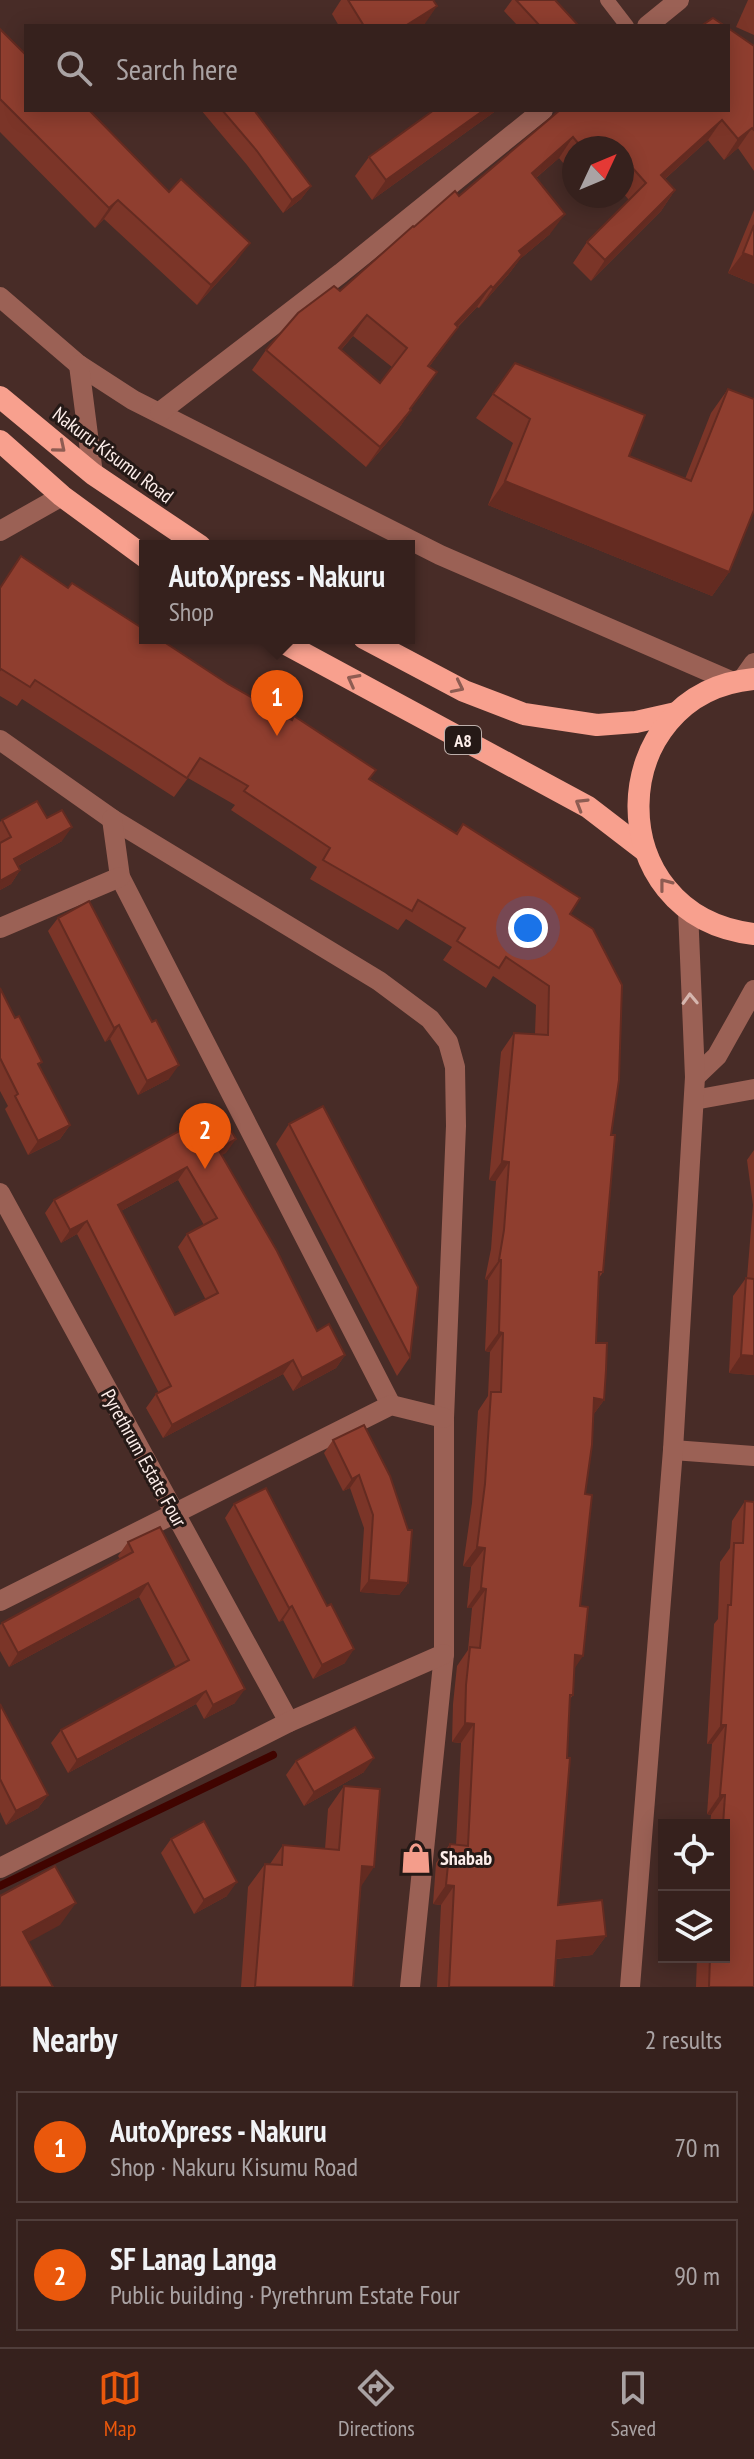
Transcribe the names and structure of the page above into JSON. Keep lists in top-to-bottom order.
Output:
{
  "streets": {
    "highway": ["Nakuru-Kisumu Road", "A8"],
    "street": ["Pyrethrum Estate Four"]
  },
  "places": {
    "shop": ["Shabab"]
  },
  "north": "top right",
  "page": {
    "search": "Search here",
    "popup": ["AutoXpress - Nakuru", "Shop"],
    "pins": ["1", "2"],
    "heading": ["Nearby", "2 results"],
    "list": [
      {
        "mark": "1",
        "name": "AutoXpress - Nakuru",
        "note": "Shop · Nakuru Kisumu Road",
        "value": "70 m"
      },
      {
        "mark": "2",
        "name": "SF Lanag Langa",
        "note": "Public building · Pyrethrum Estate Four",
        "value": "90 m"
      }
    ],
    "nav": ["Map", "Directions", "Saved"]
  }
}
